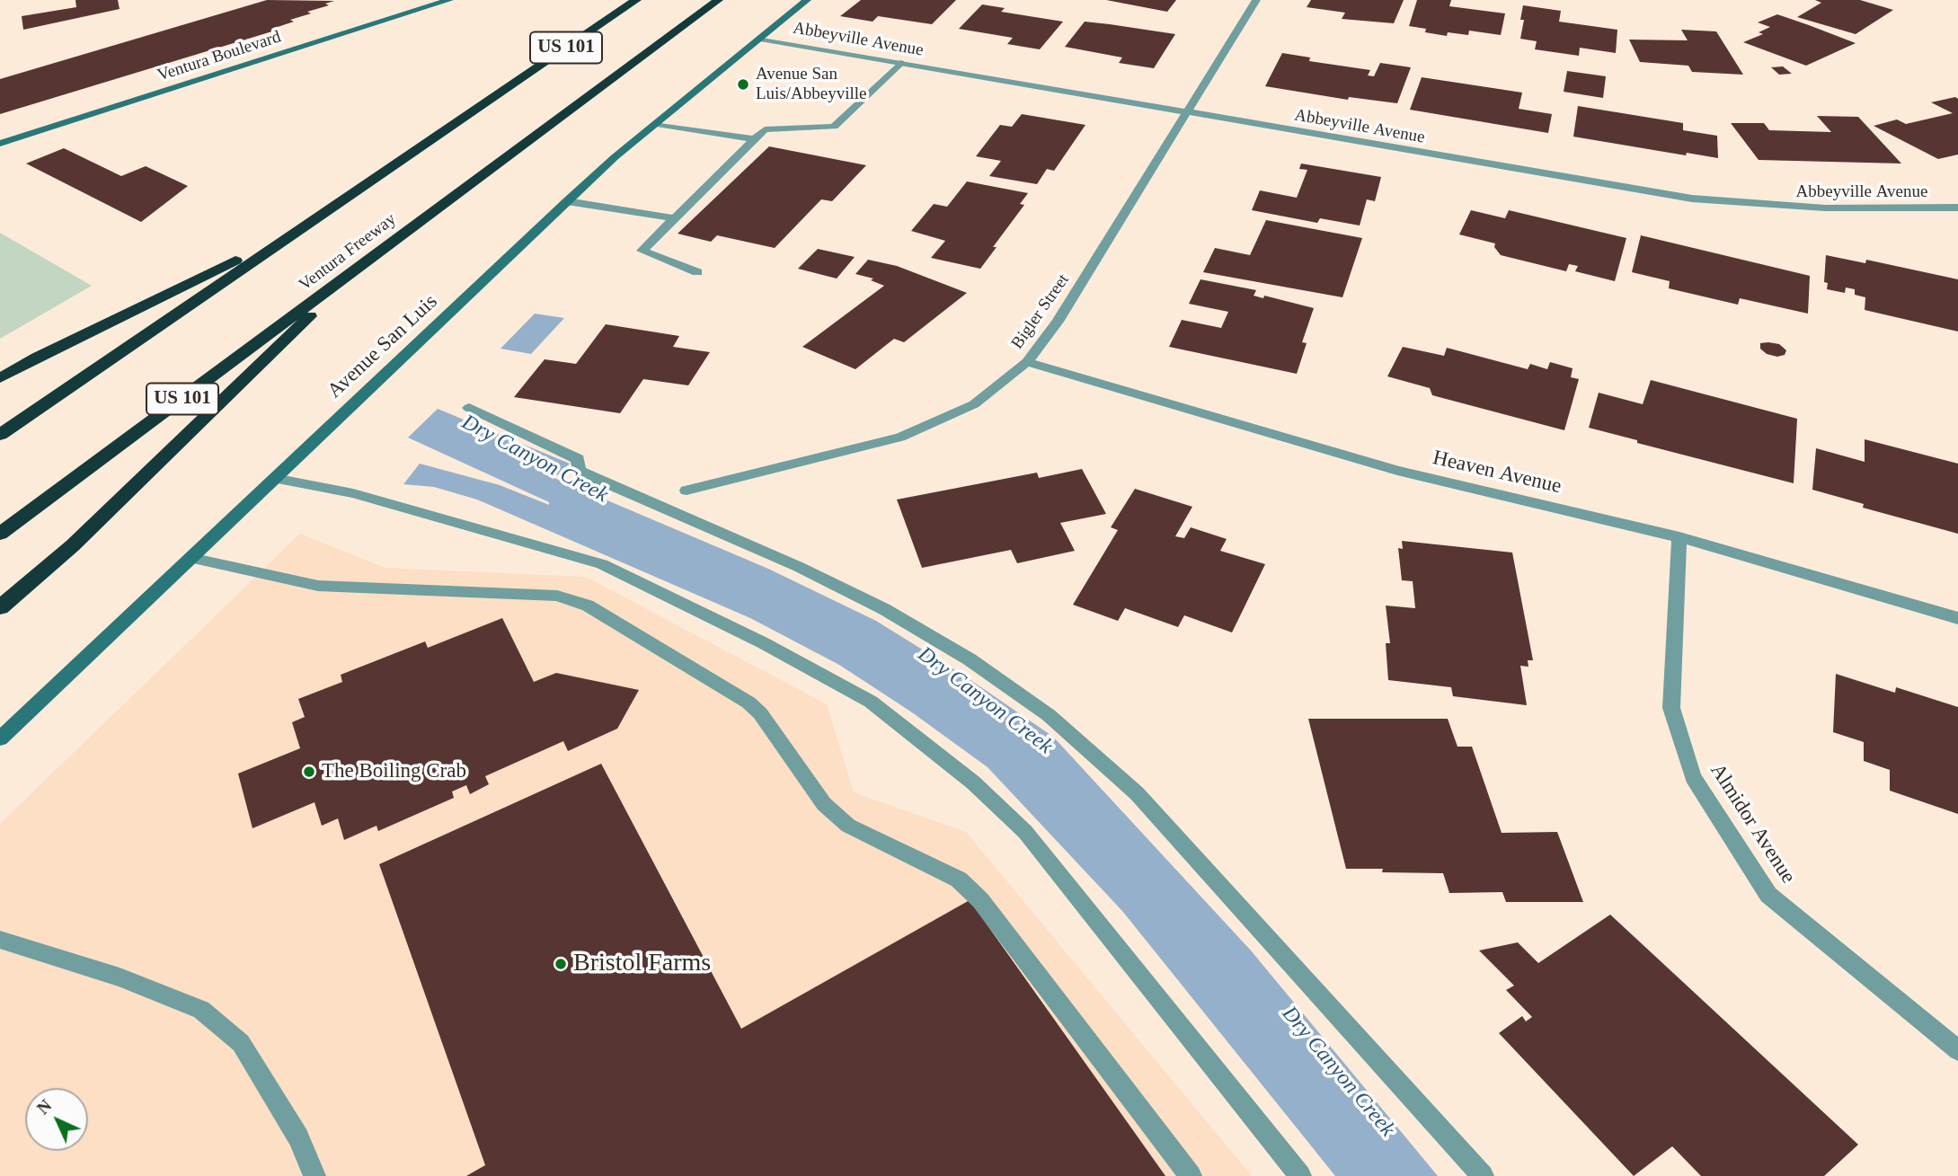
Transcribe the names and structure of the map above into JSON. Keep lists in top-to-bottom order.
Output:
{
  "streets": {
    "highway": ["US 101", "Ventura Freeway"],
    "street": [
      "Abbeyville Avenue",
      "Ventura Boulevard",
      "Bigler Street",
      "Avenue San Luis",
      "Heaven Avenue",
      "Almidor Avenue"
    ]
  },
  "crossings": [
    ["Abbeyville Avenue", "Bigler Street"],
    ["Abbeyville Avenue", "Avenue San Luis"],
    ["Bigler Street", "Heaven Avenue"],
    ["Heaven Avenue", "Almidor Avenue"]
  ],
  "water": ["Dry Canyon Creek"],
  "places": ["Avenue San Luis/Abbeyville", "The Boiling Crab", "Bristol Farms"],
  "north": "top left"
}
